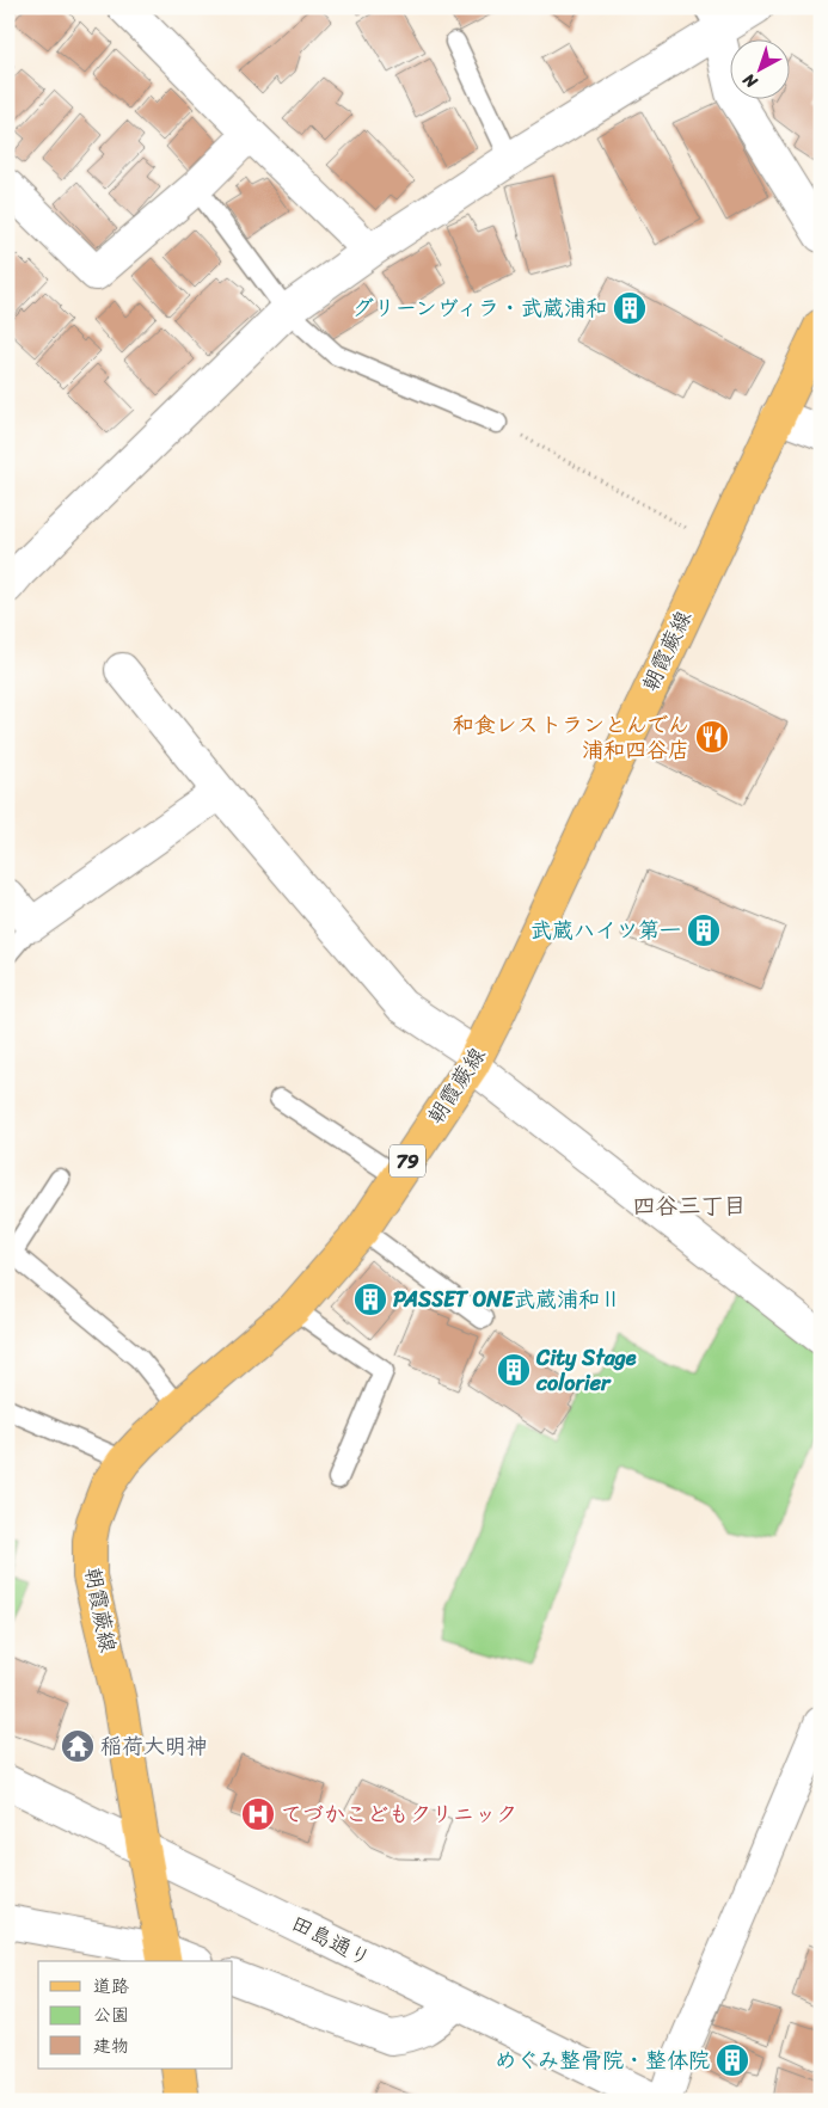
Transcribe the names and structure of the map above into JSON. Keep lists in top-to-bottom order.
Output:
{
  "streets": {
    "main road": ["朝霞蕨線", "79"],
    "street": ["田島通り"]
  },
  "crossings": [
    ["朝霞蕨線", "田島通り"]
  ],
  "districts": ["四谷三丁目"],
  "places": {
    "building": [
      "グリーンヴィラ・武蔵浦和",
      "武蔵ハイツ第一",
      "PASSET ONE武蔵浦和Ⅱ",
      "City Stage colorier",
      "めぐみ整骨院・整体院"
    ],
    "restaurant": ["和食レストランとんでん 浦和四谷店"],
    "temple": ["稲荷大明神"],
    "hospital": ["てづかこどもクリニック"]
  },
  "legend": ["道路", "公園", "建物"],
  "north": "bottom left"
}
